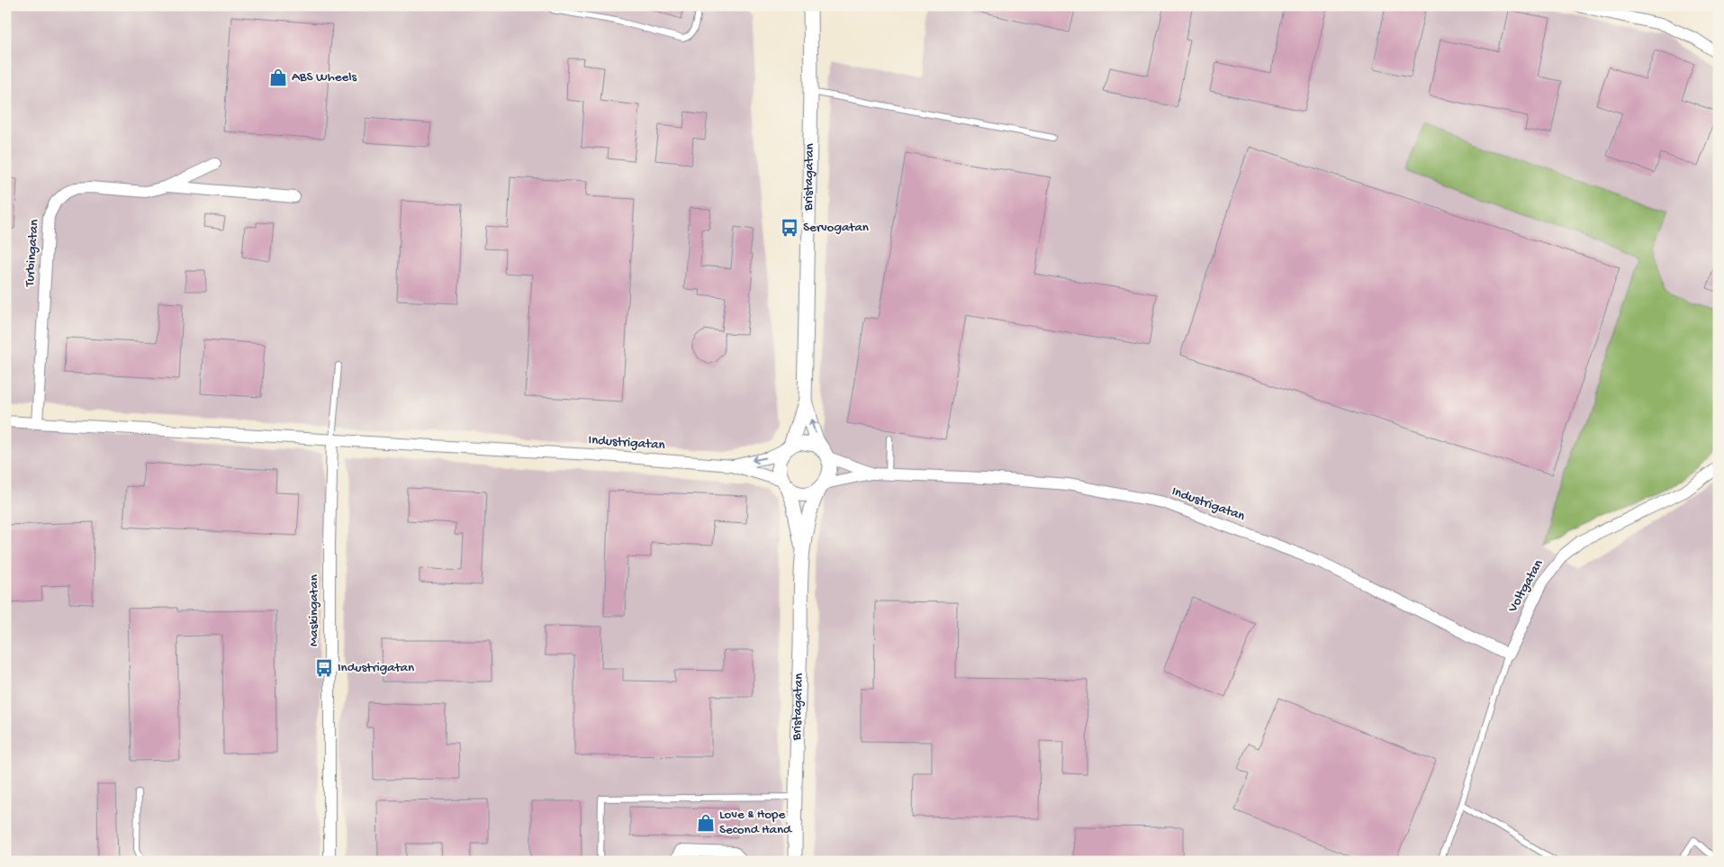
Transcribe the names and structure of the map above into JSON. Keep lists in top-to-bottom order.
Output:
{
  "streets": {
    "street": [
      "Bristagatan",
      "Turbingatan",
      "Industrigatan",
      "Voltgatan",
      "Maskingatan"
    ]
  },
  "crossings": [
    ["Bristagatan", "Industrigatan"],
    ["Turbingatan", "Industrigatan"],
    ["Industrigatan", "Voltgatan"],
    ["Industrigatan", "Maskingatan"]
  ],
  "places": {
    "shop": ["ABS Wheels", "Love & Hope Second Hand"],
    "bus stop": ["Servogatan", "Industrigatan"]
  }
}
